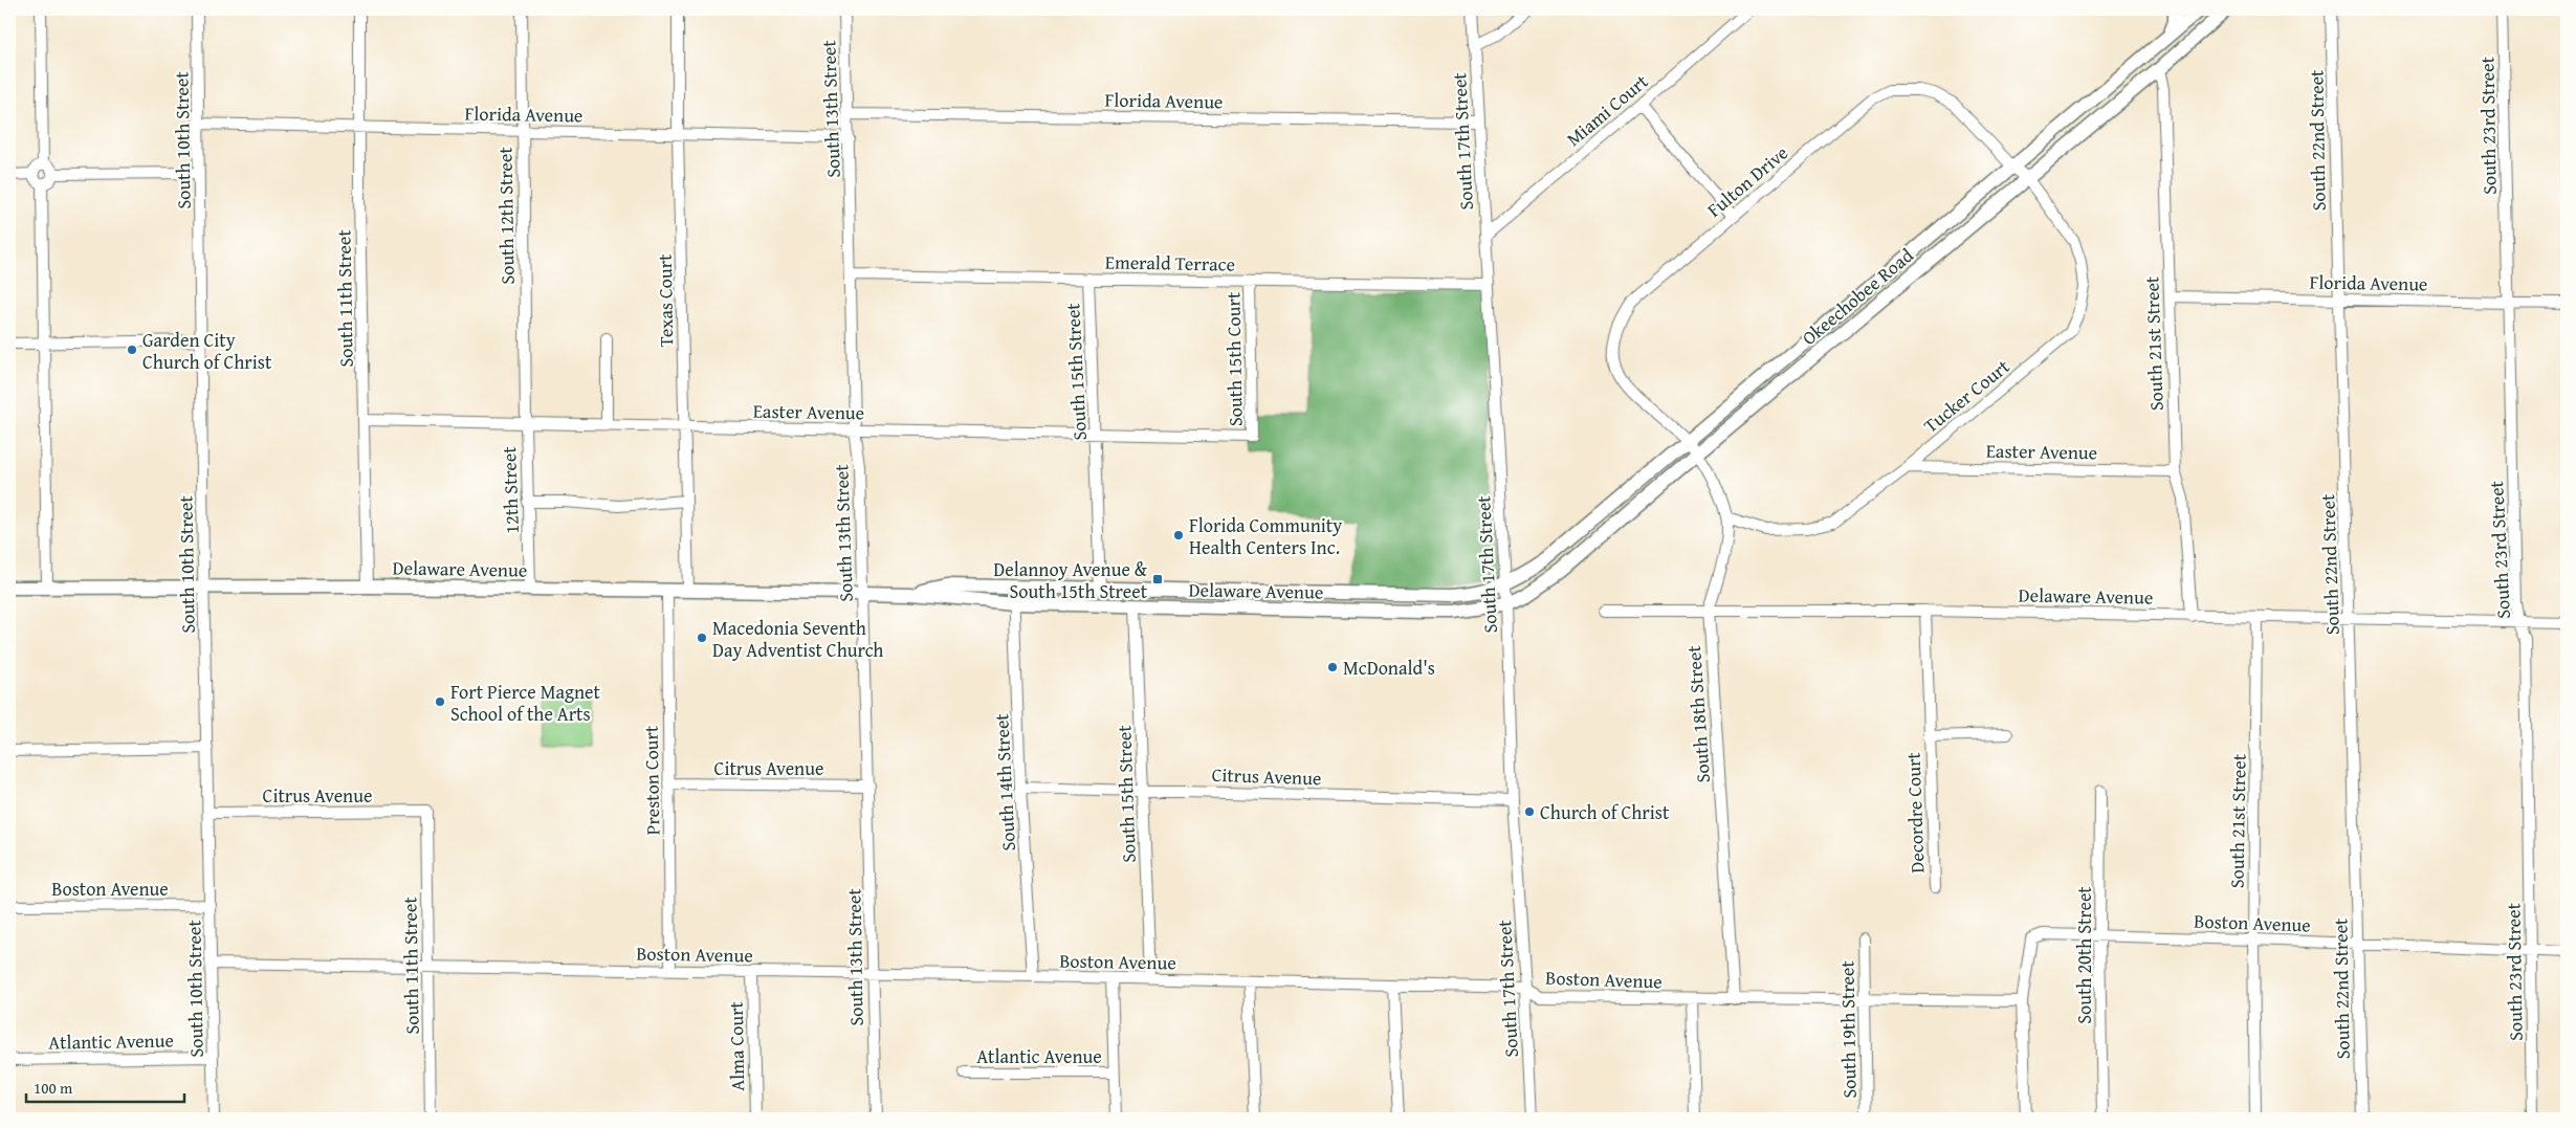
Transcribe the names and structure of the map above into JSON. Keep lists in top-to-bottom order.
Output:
{
  "streets": {
    "main road": ["Okeechobee Road", "Delaware Avenue"],
    "street": [
      "Florida Avenue",
      "South 13th Street",
      "Miami Court",
      "South 23rd Street",
      "South 10th Street",
      "South 22nd Street",
      "South 17th Street",
      "Fulton Drive",
      "South 12th Street",
      "Emerald Terrace",
      "South 11th Street",
      "Texas Court",
      "South 21st Street",
      "South 15th Court",
      "South 15th Street",
      "Tucker Court",
      "Easter Avenue",
      "12th Street",
      "South 18th Street",
      "Citrus Avenue",
      "Preston Court",
      "South 14th Street",
      "Decordre Court",
      "Boston Avenue",
      "South 20th Street",
      "South 19th Street",
      "Atlantic Avenue",
      "Alma Court"
    ]
  },
  "crossings": [
    ["Florida Avenue", "South 13th Street"],
    ["Florida Avenue", "South 23rd Street"],
    ["Florida Avenue", "South 10th Street"],
    ["Florida Avenue", "South 22nd Street"],
    ["Florida Avenue", "South 17th Street"],
    ["Florida Avenue", "South 12th Street"],
    ["Florida Avenue", "South 11th Street"],
    ["Florida Avenue", "Texas Court"],
    ["Florida Avenue", "South 21st Street"],
    ["South 13th Street", "Emerald Terrace"],
    ["South 13th Street", "Easter Avenue"],
    ["South 13th Street", "Delaware Avenue"],
    ["South 13th Street", "Citrus Avenue"],
    ["South 13th Street", "Boston Avenue"],
    ["Miami Court", "South 17th Street"],
    ["South 23rd Street", "Delaware Avenue"],
    ["South 23rd Street", "Boston Avenue"],
    ["South 10th Street", "Delaware Avenue"],
    ["South 10th Street", "Citrus Avenue"],
    ["South 10th Street", "Boston Avenue"],
    ["South 10th Street", "Atlantic Avenue"],
    ["South 22nd Street", "Delaware Avenue"],
    ["South 22nd Street", "Boston Avenue"],
    ["South 17th Street", "Emerald Terrace"],
    ["South 17th Street", "Okeechobee Road"],
    ["South 17th Street", "Delaware Avenue"],
    ["South 17th Street", "Citrus Avenue"],
    ["South 17th Street", "Boston Avenue"],
    ["Fulton Drive", "Okeechobee Road"],
    ["Fulton Drive", "Tucker Court"],
    ["Fulton Drive", "South 18th Street"],
    ["South 12th Street", "Easter Avenue"],
    ["South 12th Street", "12th Street"],
    ["Emerald Terrace", "South 15th Court"],
    ["Emerald Terrace", "South 15th Street"],
    ["Okeechobee Road", "South 21st Street"],
    ["Okeechobee Road", "Tucker Court"],
    ["Okeechobee Road", "Delaware Avenue"],
    ["Okeechobee Road", "South 18th Street"],
    ["South 11th Street", "Easter Avenue"],
    ["South 11th Street", "Delaware Avenue"],
    ["South 11th Street", "Citrus Avenue"],
    ["South 11th Street", "Boston Avenue"],
    ["Texas Court", "Easter Avenue"],
    ["Texas Court", "Delaware Avenue"],
    ["South 21st Street", "Easter Avenue"],
    ["South 21st Street", "Delaware Avenue"],
    ["South 21st Street", "Boston Avenue"],
    ["South 15th Court", "Easter Avenue"],
    ["South 15th Street", "Easter Avenue"],
    ["South 15th Street", "Delaware Avenue"],
    ["South 15th Street", "Citrus Avenue"],
    ["South 15th Street", "Boston Avenue"],
    ["Tucker Court", "Easter Avenue"],
    ["Tucker Court", "South 18th Street"],
    ["Easter Avenue", "12th Street"],
    ["12th Street", "Delaware Avenue"],
    ["Delaware Avenue", "South 18th Street"],
    ["Delaware Avenue", "Preston Court"],
    ["Delaware Avenue", "South 14th Street"],
    ["Delaware Avenue", "Decordre Court"],
    ["South 18th Street", "Boston Avenue"],
    ["Citrus Avenue", "Preston Court"],
    ["Citrus Avenue", "South 14th Street"],
    ["Preston Court", "Boston Avenue"],
    ["South 14th Street", "Boston Avenue"],
    ["Boston Avenue", "South 20th Street"],
    ["Boston Avenue", "South 19th Street"],
    ["Boston Avenue", "Alma Court"]
  ],
  "places": {
    "other": [
      "Garden City Church of Christ",
      "Florida Community Health Centers Inc.",
      "Macedonia Seventh Day Adventist Church",
      "McDonald's",
      "Fort Pierce Magnet School of the Arts",
      "Church of Christ"
    ],
    "transit": ["Delannoy Avenue & South 15th Street"]
  },
  "scale_bar": "100 m"
}
